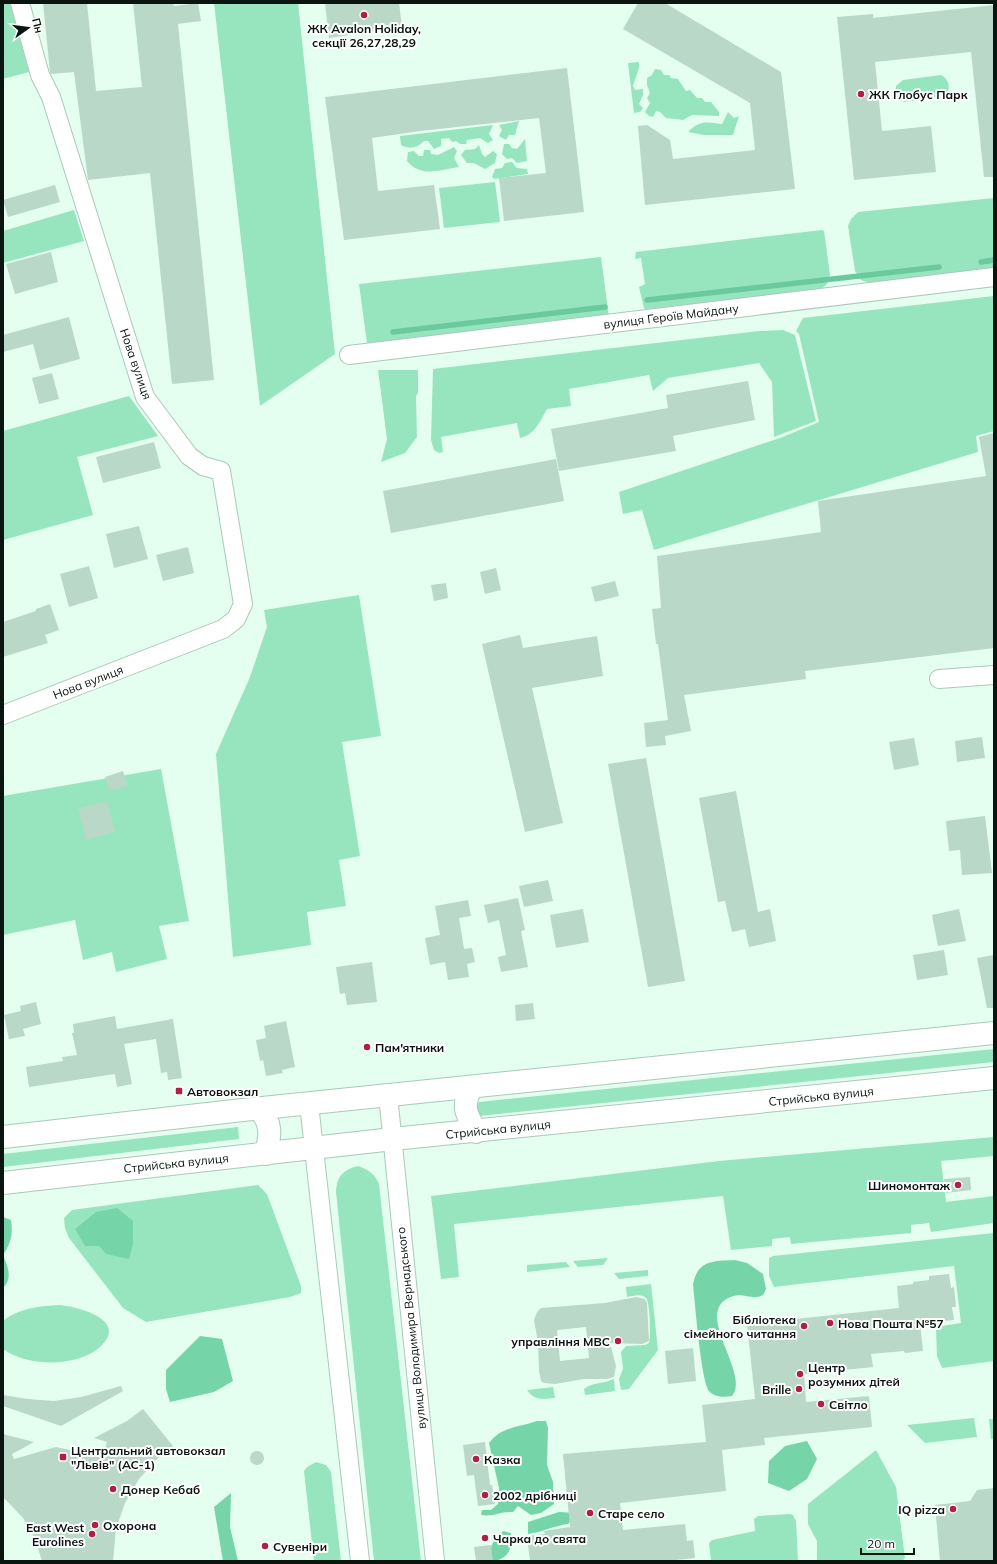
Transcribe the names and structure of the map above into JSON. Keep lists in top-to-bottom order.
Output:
{
  "streets": {
    "main road": ["Стрийська вулиця"],
    "street": ["вулиця Героїв Майдану", "Нова вулиця", "вулиця Володимира Вернадського"]
  },
  "crossings": [
    ["Стрийська вулиця", "вулиця Володимира Вернадського"]
  ],
  "places": {
    "other": [
      "ЖК Avalon Holiday, секції 26,27,28,29",
      "ЖК Глобус Парк",
      "Пам'ятники",
      "Шиномонтаж",
      "Нова Пошта №57",
      "Бібліотека сімейного читання",
      "управління МВС",
      "Центр розумних дітей",
      "Brille",
      "Світло",
      "Казка",
      "Донер Кебаб",
      "2002 дрібниці",
      "IQ pizza",
      "Старе село",
      "Охорона",
      "East West Eurolines",
      "Чарка до свята",
      "Сувеніри"
    ],
    "transit": ["Автовокзал", "Центральний автовокзал \"Львів\" (АС-1)"]
  },
  "scale_bar": "20 m",
  "north": "right"
}
